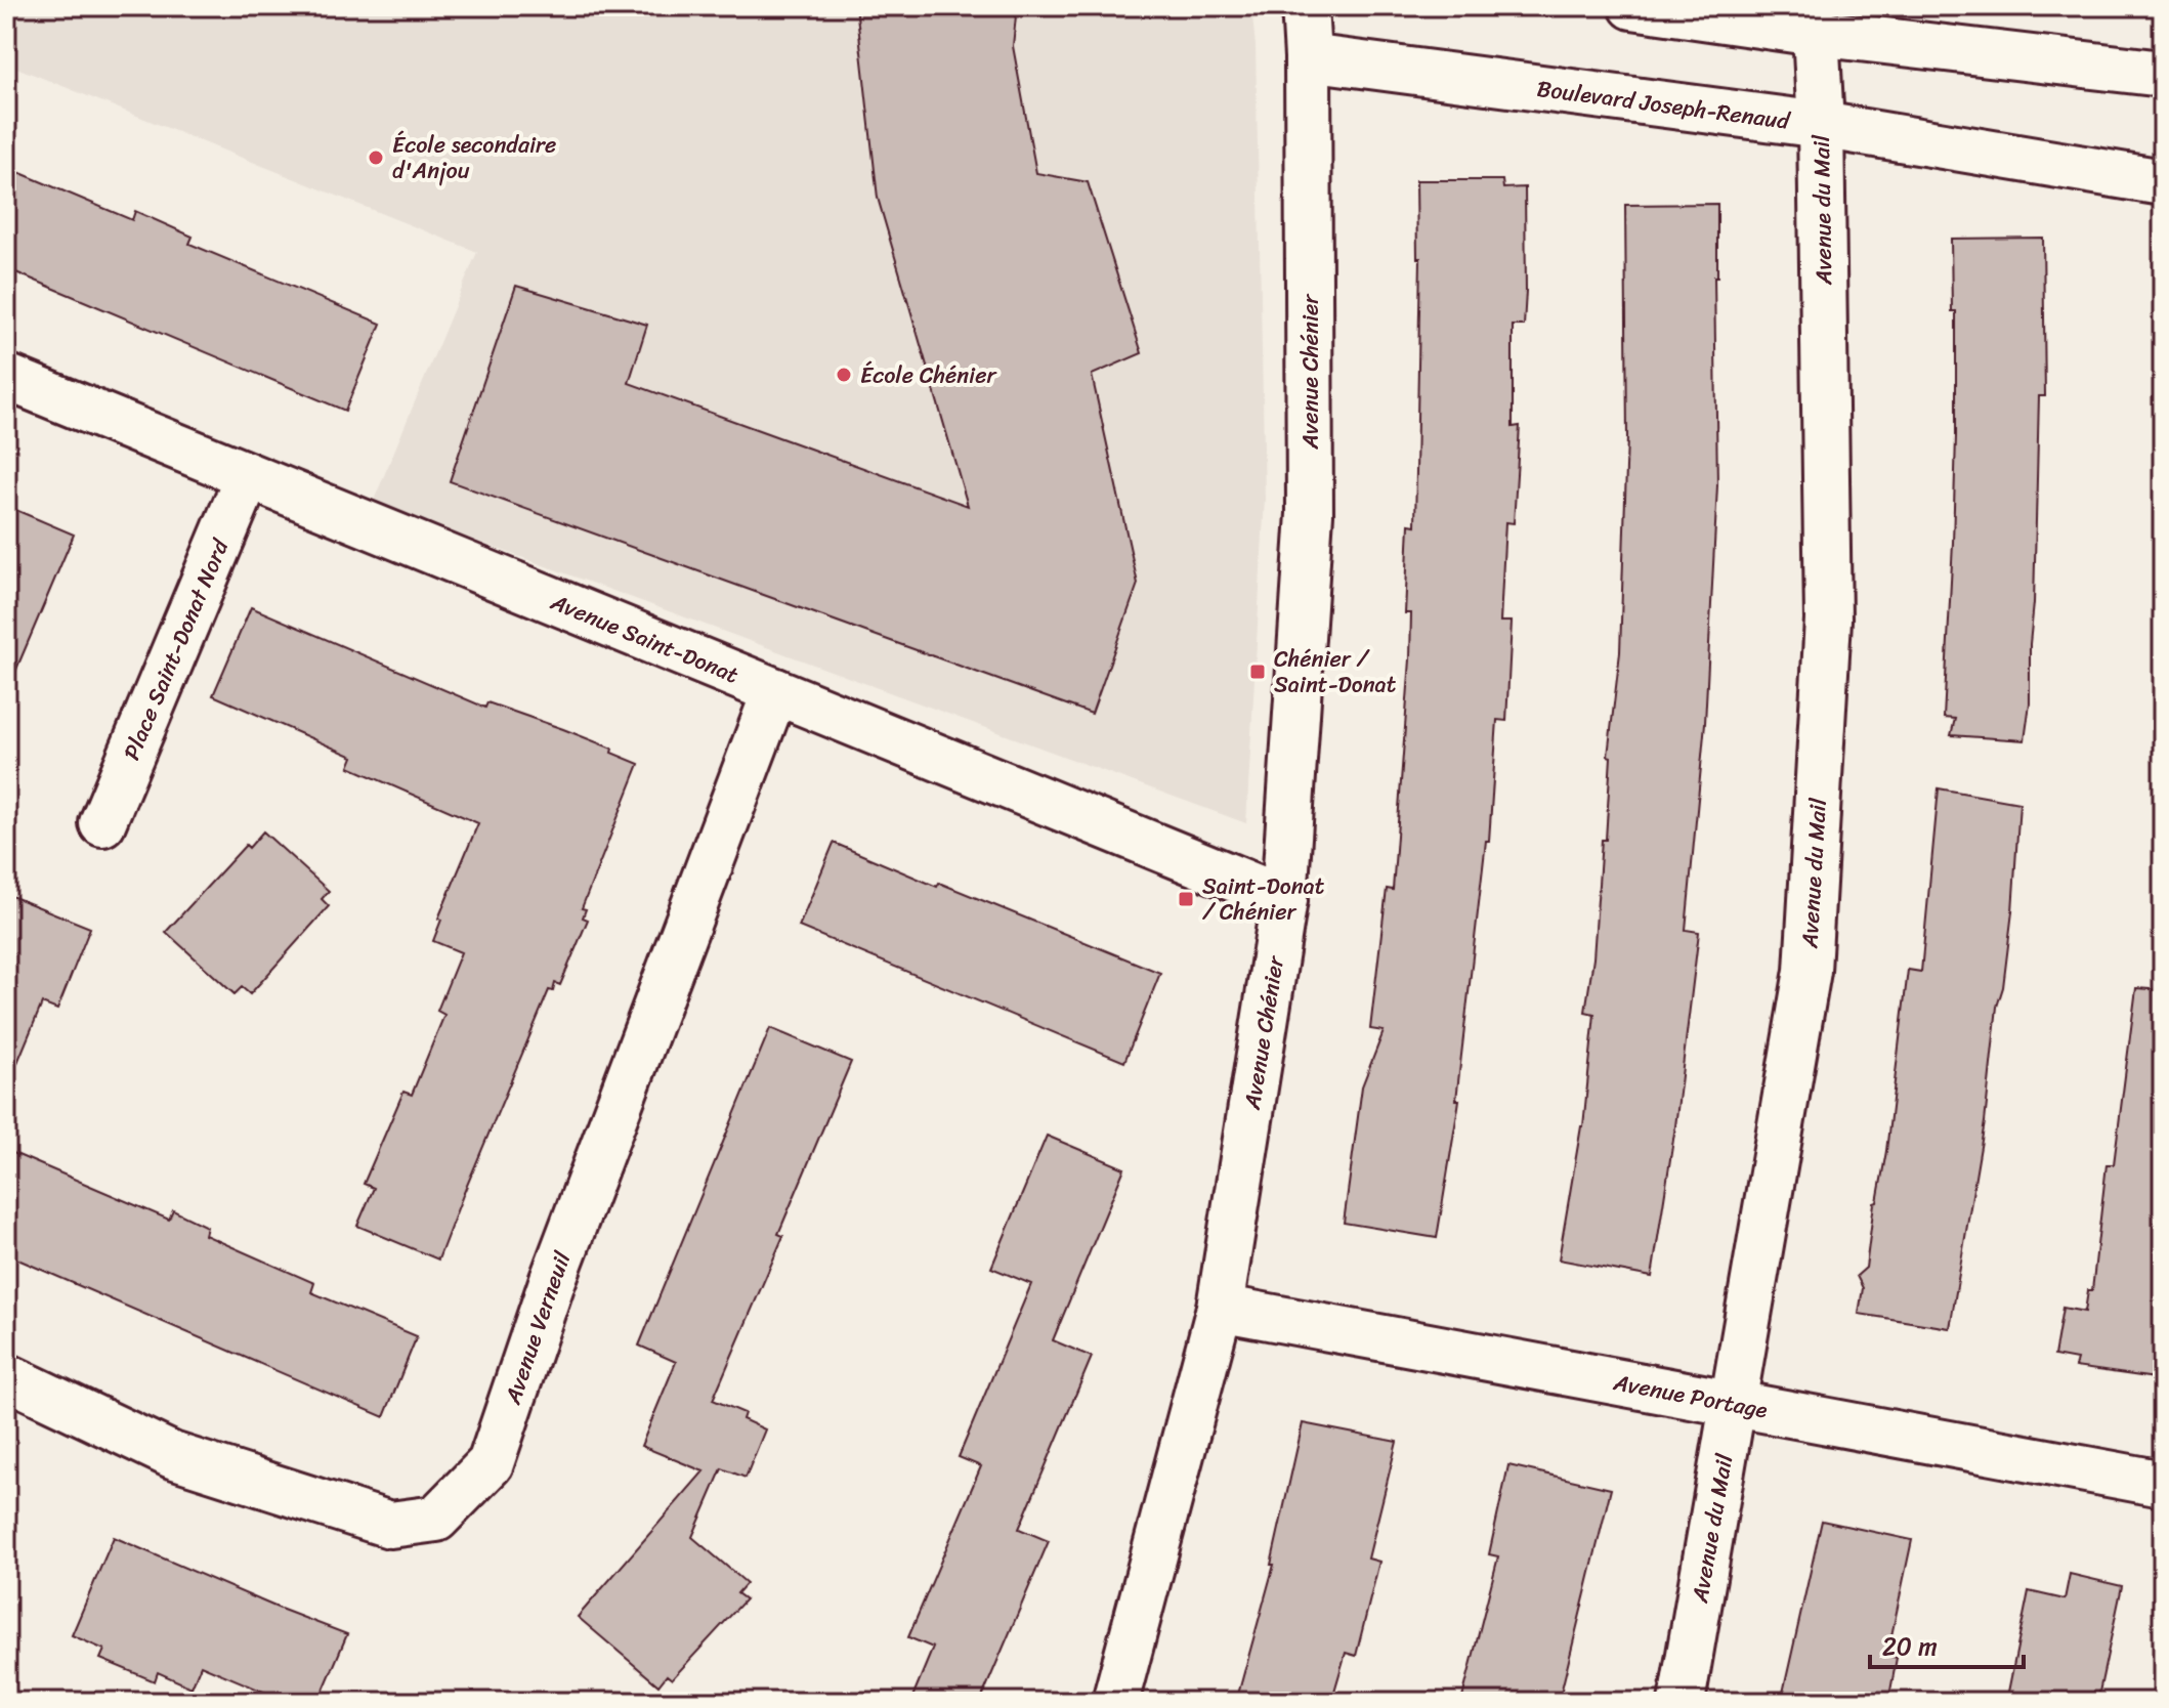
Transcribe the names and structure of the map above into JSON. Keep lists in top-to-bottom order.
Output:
{
  "streets": {
    "street": [
      "Boulevard Joseph-Renaud",
      "Avenue du Mail",
      "Avenue Chénier",
      "Avenue Saint-Donat",
      "Place Saint-Donat Nord",
      "Avenue Verneuil",
      "Avenue Portage"
    ]
  },
  "crossings": [
    ["Boulevard Joseph-Renaud", "Avenue du Mail"],
    ["Boulevard Joseph-Renaud", "Avenue Chénier"],
    ["Avenue du Mail", "Avenue Portage"],
    ["Avenue Chénier", "Avenue Saint-Donat"],
    ["Avenue Chénier", "Avenue Portage"],
    ["Avenue Saint-Donat", "Place Saint-Donat Nord"],
    ["Avenue Saint-Donat", "Avenue Verneuil"]
  ],
  "places": {
    "other": ["École secondaire d'Anjou", "École Chénier"],
    "transit": ["Chénier / Saint-Donat", "Saint-Donat / Chénier"]
  },
  "scale_bar": "20 m"
}
